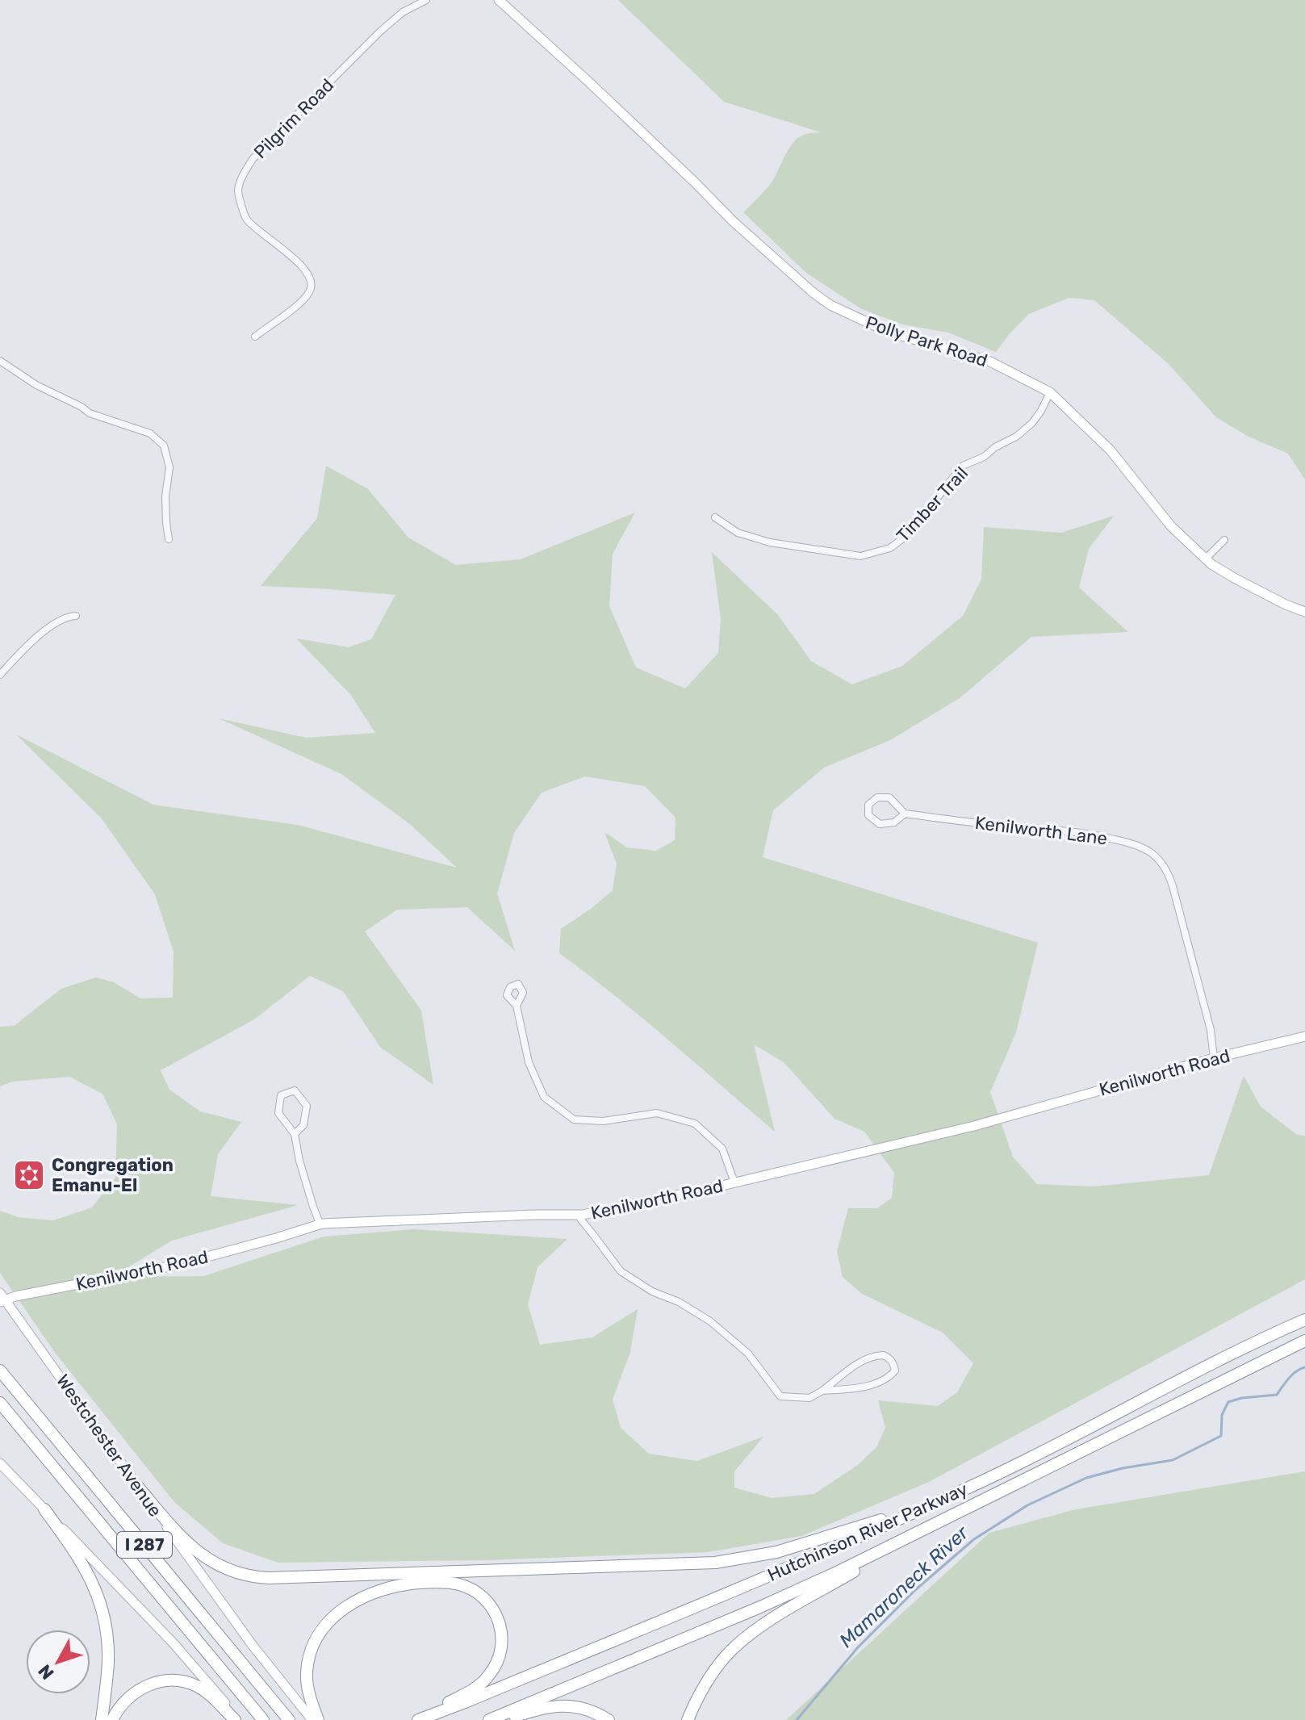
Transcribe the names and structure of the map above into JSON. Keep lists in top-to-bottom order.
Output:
{
  "streets": {
    "highway": ["Hutchinson River Parkway", "I 287"],
    "street": [
      "Pilgrim Road",
      "Polly Park Road",
      "Timber Trail",
      "Kenilworth Lane",
      "Kenilworth Road",
      "Westchester Avenue"
    ]
  },
  "crossings": [
    ["Polly Park Road", "Timber Trail"],
    ["Kenilworth Lane", "Kenilworth Road"],
    ["Kenilworth Road", "Westchester Avenue"]
  ],
  "water": ["Mamaroneck River"],
  "places": {
    "synagogue": ["Congregation Emanu-El"]
  },
  "north": "bottom left"
}
